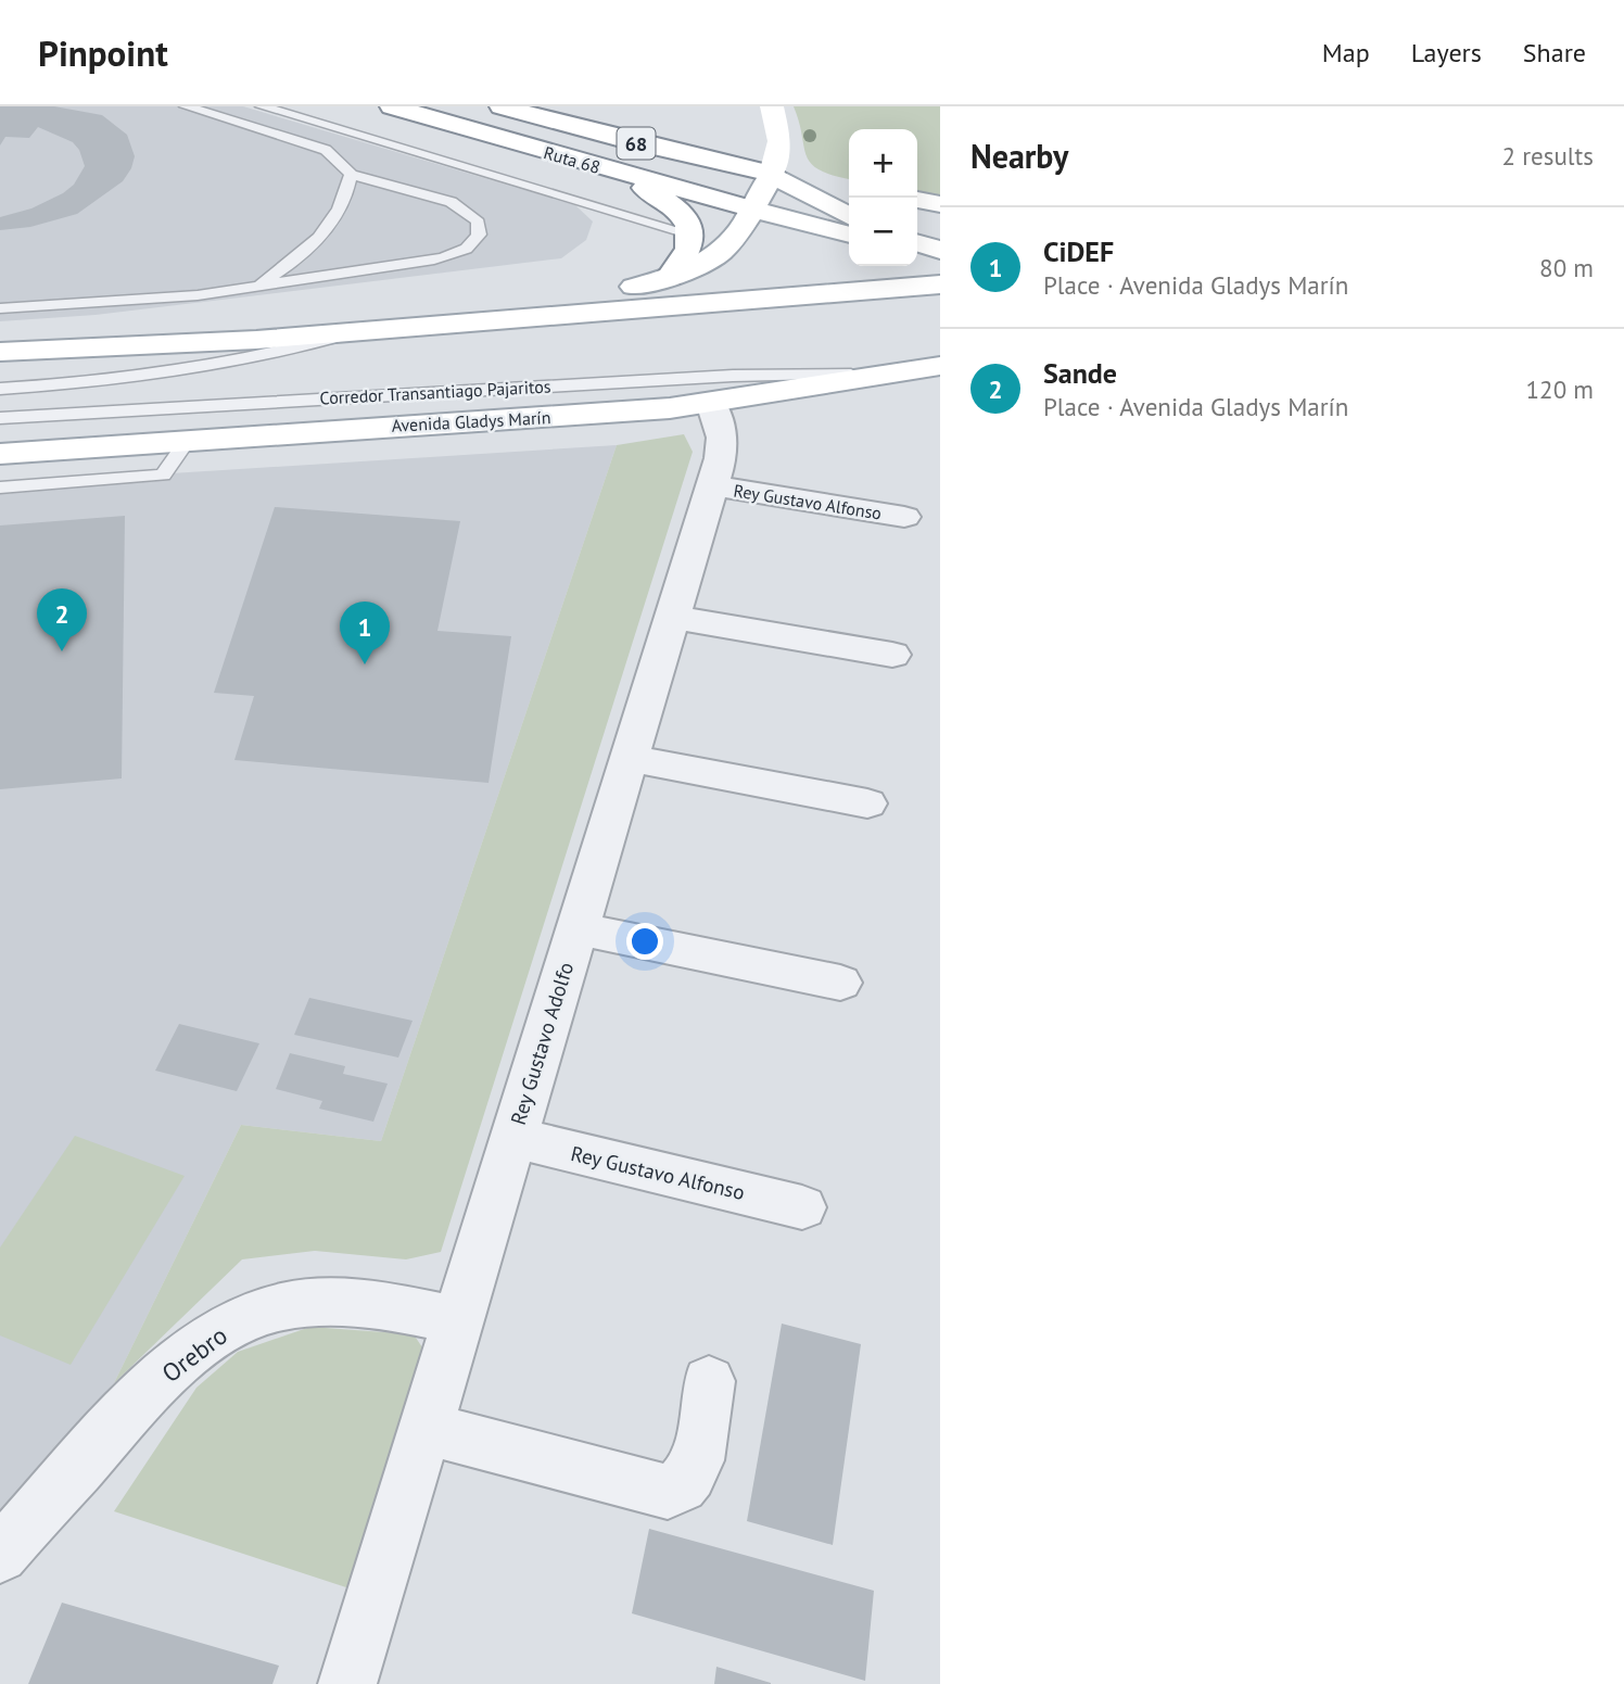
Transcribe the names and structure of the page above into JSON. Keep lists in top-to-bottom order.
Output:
{
  "streets": {
    "main road": ["68", "Ruta 68", "Avenida Gladys Marín"],
    "street": ["Rey Gustavo Alfonso", "Rey Gustavo Adolfo", "Orebro"],
    "lane": ["Corredor Transantiago Pajaritos"]
  },
  "crossings": [
    ["68", "Ruta 68"],
    ["Corredor Transantiago Pajaritos", "Avenida Gladys Marín"],
    ["Avenida Gladys Marín", "Rey Gustavo Adolfo"],
    ["Rey Gustavo Alfonso", "Rey Gustavo Adolfo"],
    ["Rey Gustavo Adolfo", "Orebro"]
  ],
  "page": {
    "header": "Pinpoint",
    "nav": ["Map", "Layers", "Share"],
    "heading": ["Nearby", "2 results"],
    "map_buttons": ["+", "−"],
    "list": [
      {
        "mark": "1",
        "name": "CiDEF",
        "note": "Place · Avenida Gladys Marín",
        "value": "80 m"
      },
      {
        "mark": "2",
        "name": "Sande",
        "note": "Place · Avenida Gladys Marín",
        "value": "120 m"
      }
    ],
    "pins": ["2", "1"]
  }
}
